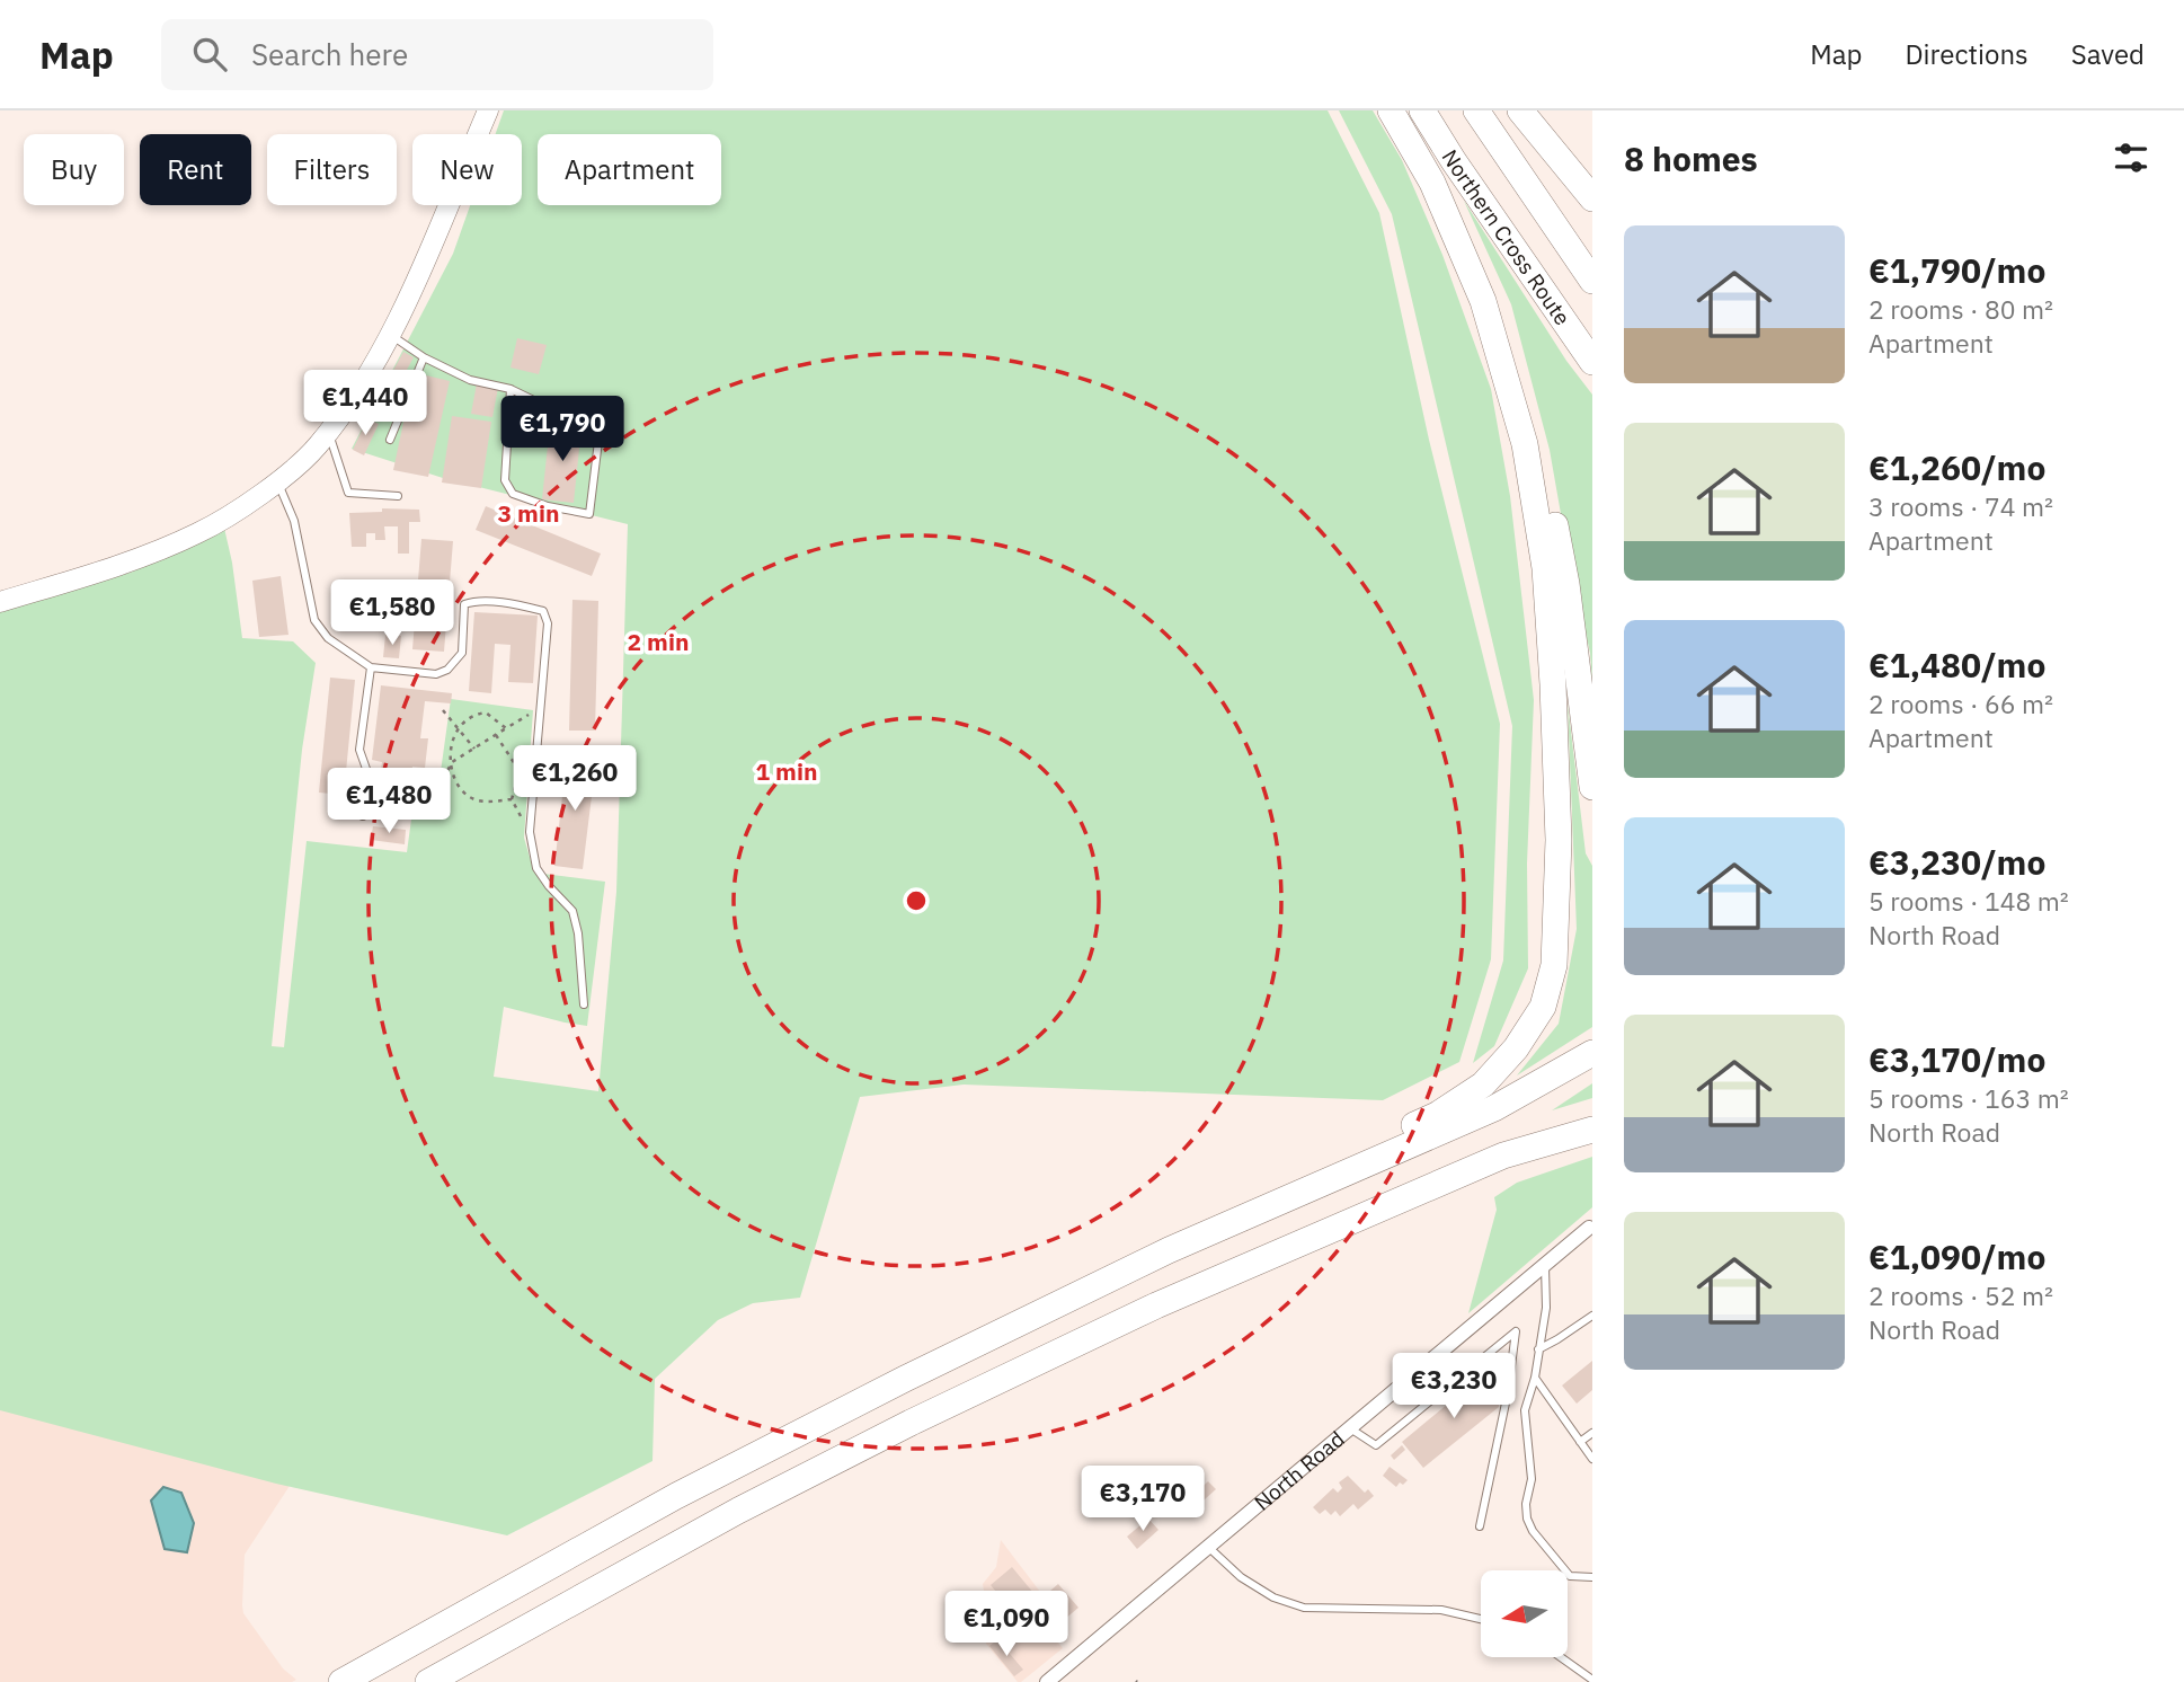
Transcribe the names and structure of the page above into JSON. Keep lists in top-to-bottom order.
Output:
{
  "streets": {
    "highway": ["Northern Cross Route"],
    "street": ["North Road"]
  },
  "north": "left",
  "page": {
    "header": "Map",
    "search": "Search here",
    "nav": ["Map", "Directions", "Saved"],
    "heading": "8 homes",
    "chip": [
      "Buy",
      "Rent",
      "Filters",
      "New",
      "Apartment"
    ],
    "list": [
      {
        "name": "€1,790/mo",
        "note": "2 rooms · 80 m² · Apartment"
      },
      {
        "name": "€1,260/mo",
        "note": "3 rooms · 74 m² · Apartment"
      },
      {
        "name": "€1,480/mo",
        "note": "2 rooms · 66 m² · Apartment"
      },
      {
        "name": "€3,230/mo",
        "note": "5 rooms · 148 m² · North Road"
      },
      {
        "name": "€3,170/mo",
        "note": "5 rooms · 163 m² · North Road"
      },
      {
        "name": "€1,090/mo",
        "note": "2 rooms · 52 m² · North Road"
      }
    ],
    "price": [
      "€1,440",
      "€1,790",
      "€1,580",
      "€1,260",
      "€1,480",
      "€3,230",
      "€3,170",
      "€1,090"
    ]
  },
  "rings": ["3 min", "2 min", "1 min"]
}
